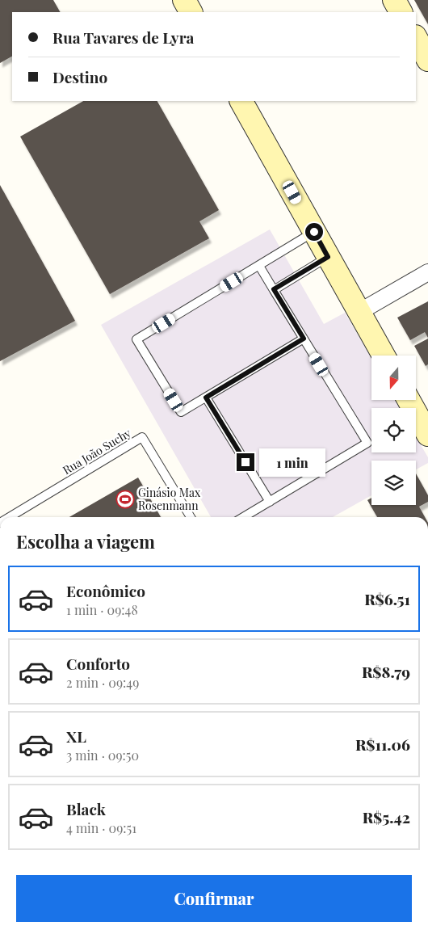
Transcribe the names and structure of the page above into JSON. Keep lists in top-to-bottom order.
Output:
{
  "streets": {
    "lane": ["Rua João Suchy"]
  },
  "places": {
    "sports": ["Ginásio Max Rosenmann"]
  },
  "north": "bottom",
  "page": {
    "banner": ["Rua Tavares de Lyra", "Destino"],
    "bubble": "1 min",
    "heading": "Escolha a viagem",
    "list": [
      {
        "name": "Econômico",
        "note": "1 min · 09:48",
        "value": "R$6.51"
      },
      {
        "name": "Conforto",
        "note": "2 min · 09:49",
        "value": "R$8.79"
      },
      {
        "name": "XL",
        "note": "3 min · 09:50",
        "value": "R$11.06"
      },
      {
        "name": "Black",
        "note": "4 min · 09:51",
        "value": "R$5.42"
      }
    ],
    "buttons": "Confirmar"
  }
}
